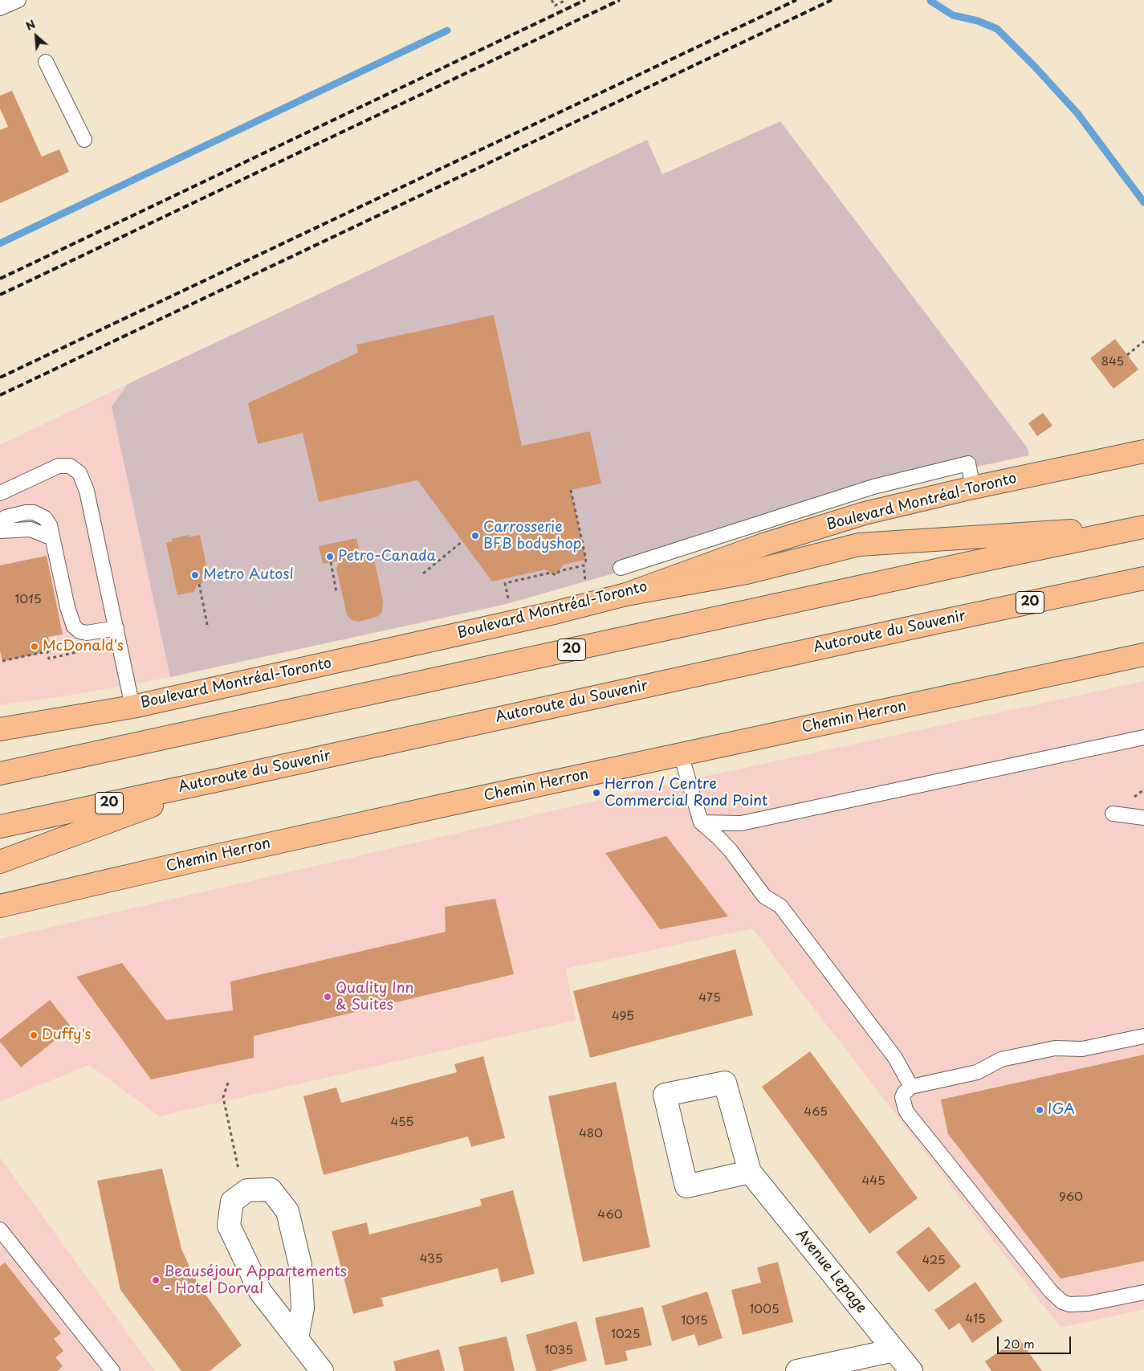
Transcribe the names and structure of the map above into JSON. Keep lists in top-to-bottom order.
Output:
{
  "streets": {
    "main road": [
      "Boulevard Montréal-Toronto",
      "20",
      "Autoroute du Souvenir",
      "Chemin Herron"
    ],
    "street": ["Avenue Lepage"]
  },
  "places": [
    "Carrosserie BFB bodyshop",
    "Petro-Canada",
    "Metro Autosl",
    "McDonald's",
    "Herron / Centre Commercial Rond Point",
    "Quality Inn & Suites",
    "Duffy's",
    "IGA",
    "Beauséjour Appartements - Hotel Dorval"
  ],
  "house_numbers": [
    "845",
    "1015",
    "475",
    "495",
    "465",
    "455",
    "480",
    "445",
    "960",
    "460",
    "435",
    "425",
    "1005",
    "415",
    "1015",
    "1025",
    "1035"
  ],
  "scale_bar": "20 m",
  "north": "top left"
}
